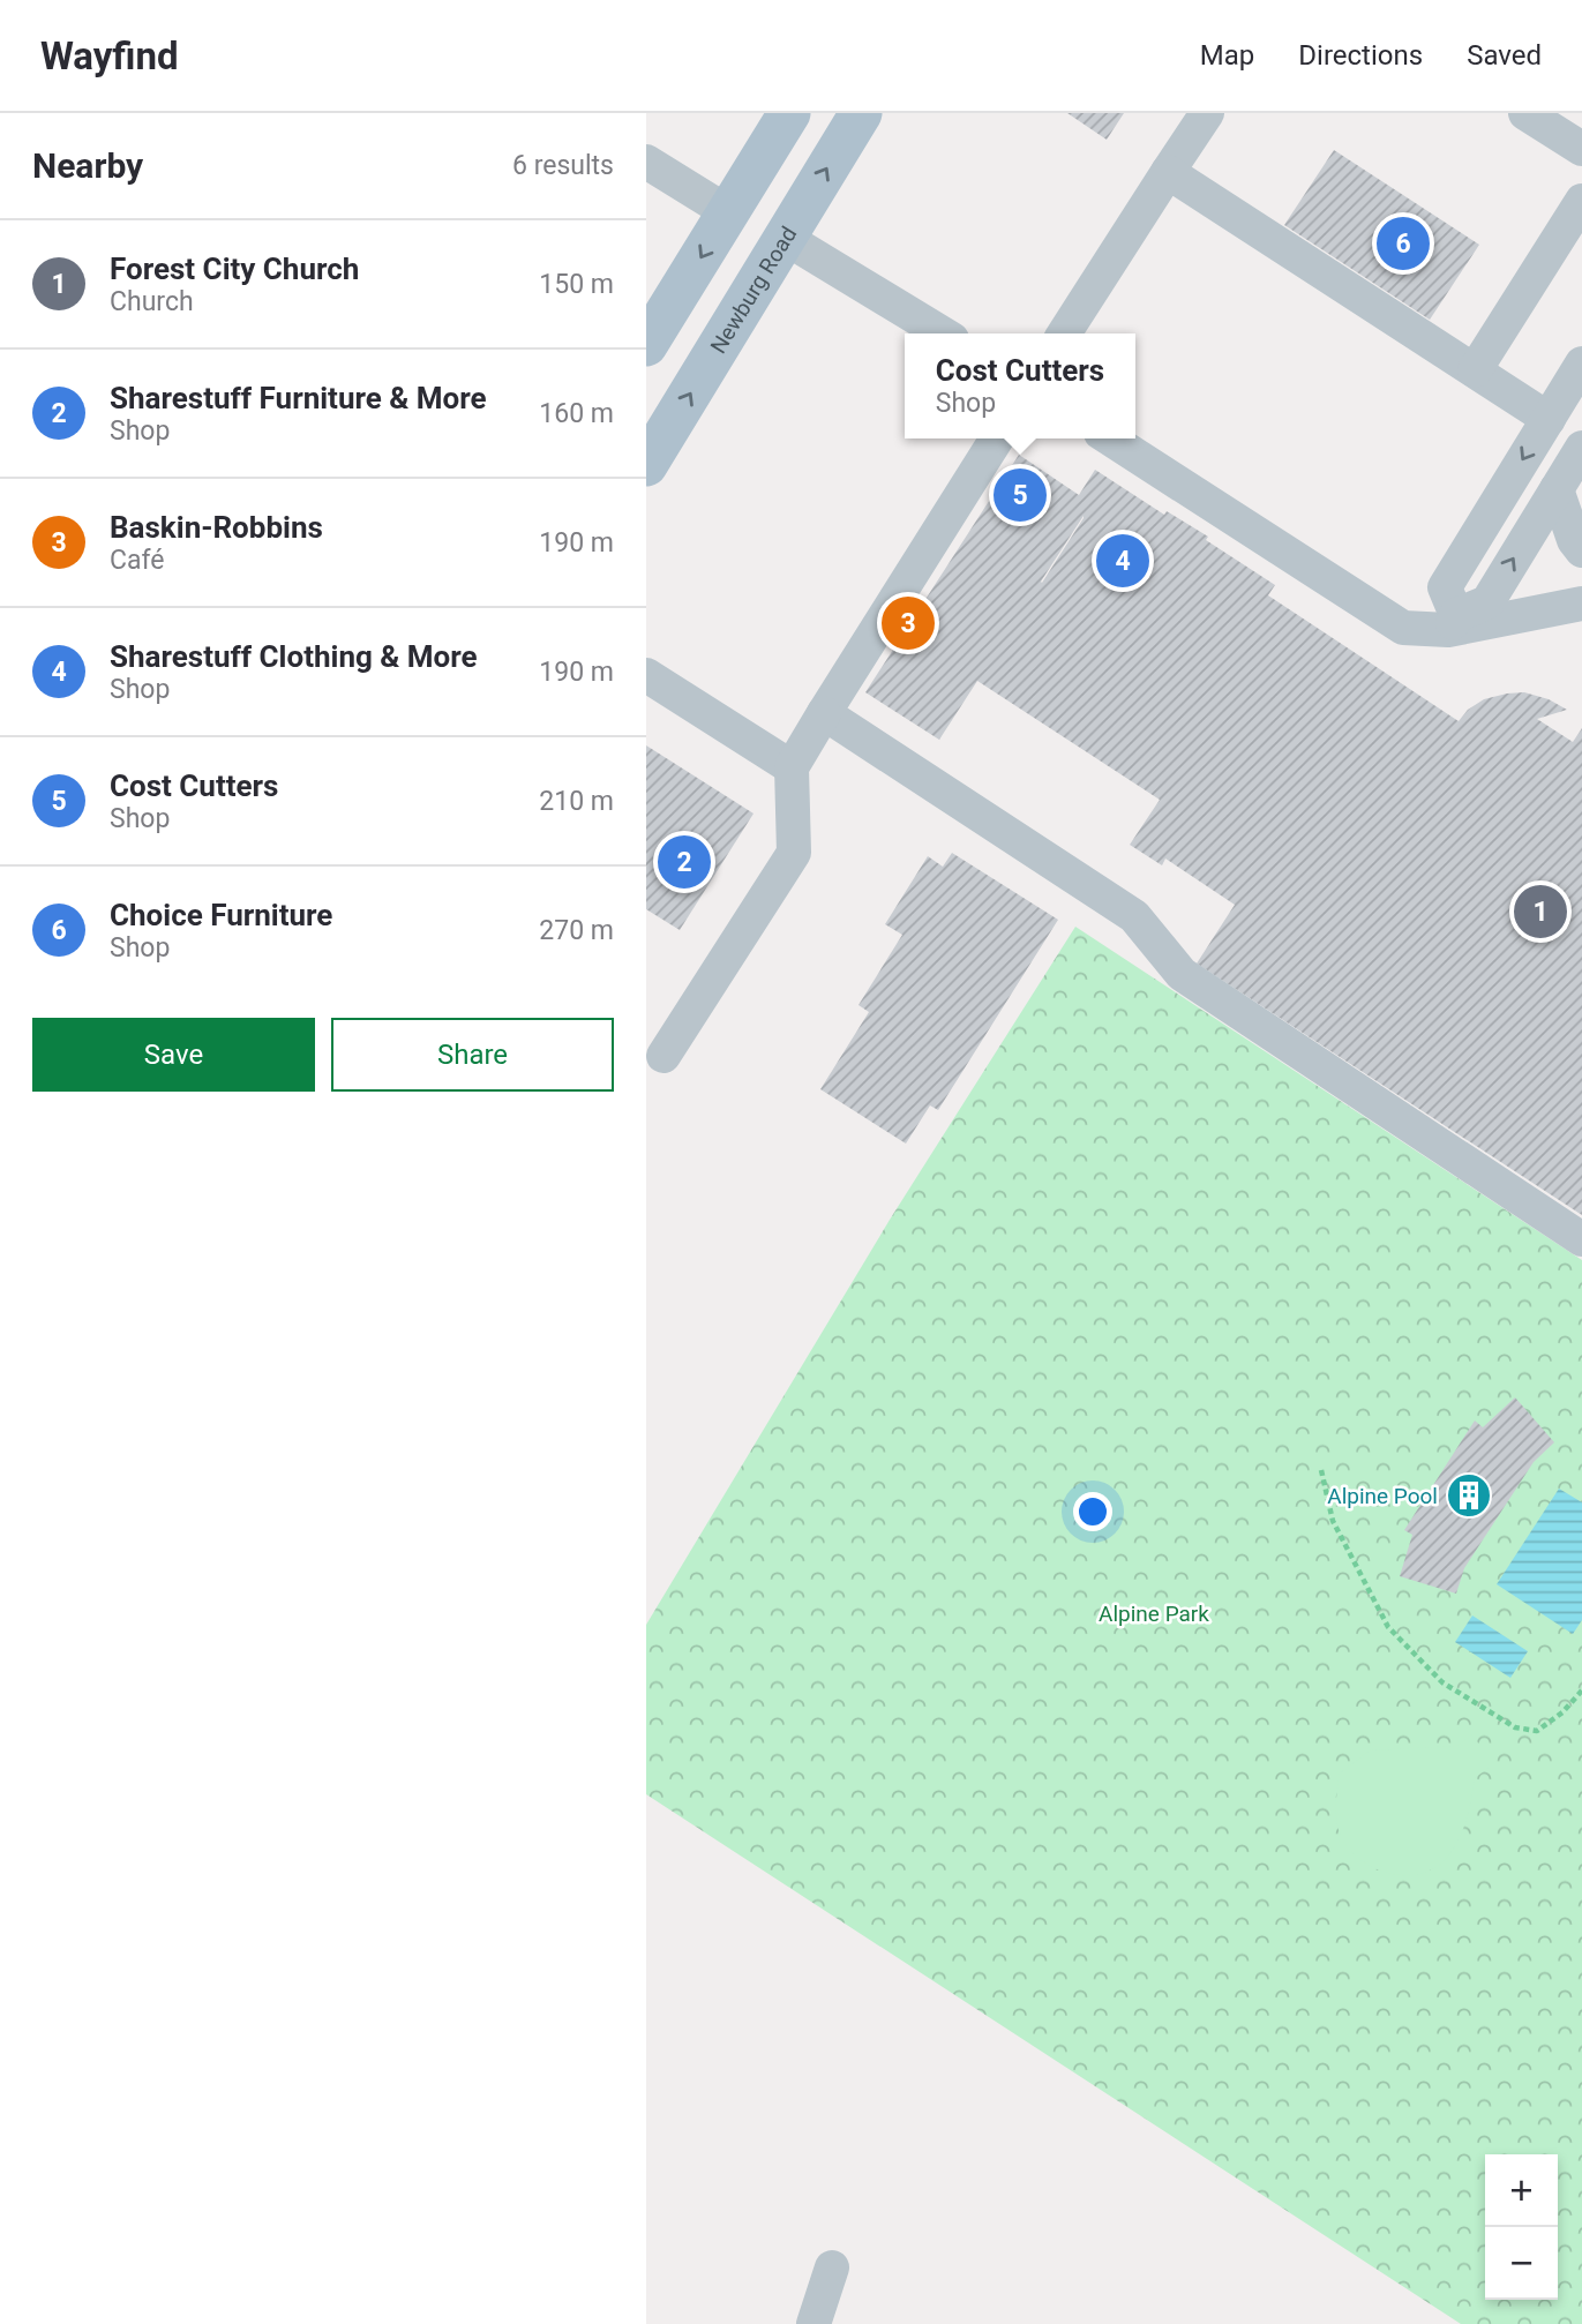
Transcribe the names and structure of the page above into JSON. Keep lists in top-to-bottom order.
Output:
{
  "streets": {
    "main road": ["Newburg Road"]
  },
  "parks": ["Alpine Park"],
  "places": {
    "building": ["Alpine Pool"]
  },
  "page": {
    "header": "Wayfind",
    "nav": ["Map", "Directions", "Saved"],
    "heading": ["Nearby", "6 results"],
    "pins": [
      "6",
      "5",
      "4",
      "3",
      "2",
      "1"
    ],
    "list": [
      {
        "mark": "1",
        "name": "Forest City Church",
        "note": "Church",
        "value": "150 m"
      },
      {
        "mark": "2",
        "name": "Sharestuff Furniture & More",
        "note": "Shop",
        "value": "160 m"
      },
      {
        "mark": "3",
        "name": "Baskin-Robbins",
        "note": "Café",
        "value": "190 m"
      },
      {
        "mark": "4",
        "name": "Sharestuff Clothing & More",
        "note": "Shop",
        "value": "190 m"
      },
      {
        "mark": "5",
        "name": "Cost Cutters",
        "note": "Shop",
        "value": "210 m"
      },
      {
        "mark": "6",
        "name": "Choice Furniture",
        "note": "Shop",
        "value": "270 m"
      }
    ],
    "popup": ["Cost Cutters", "Shop"],
    "buttons": ["Save", "Share"],
    "map_buttons": ["+", "−"]
  }
}
